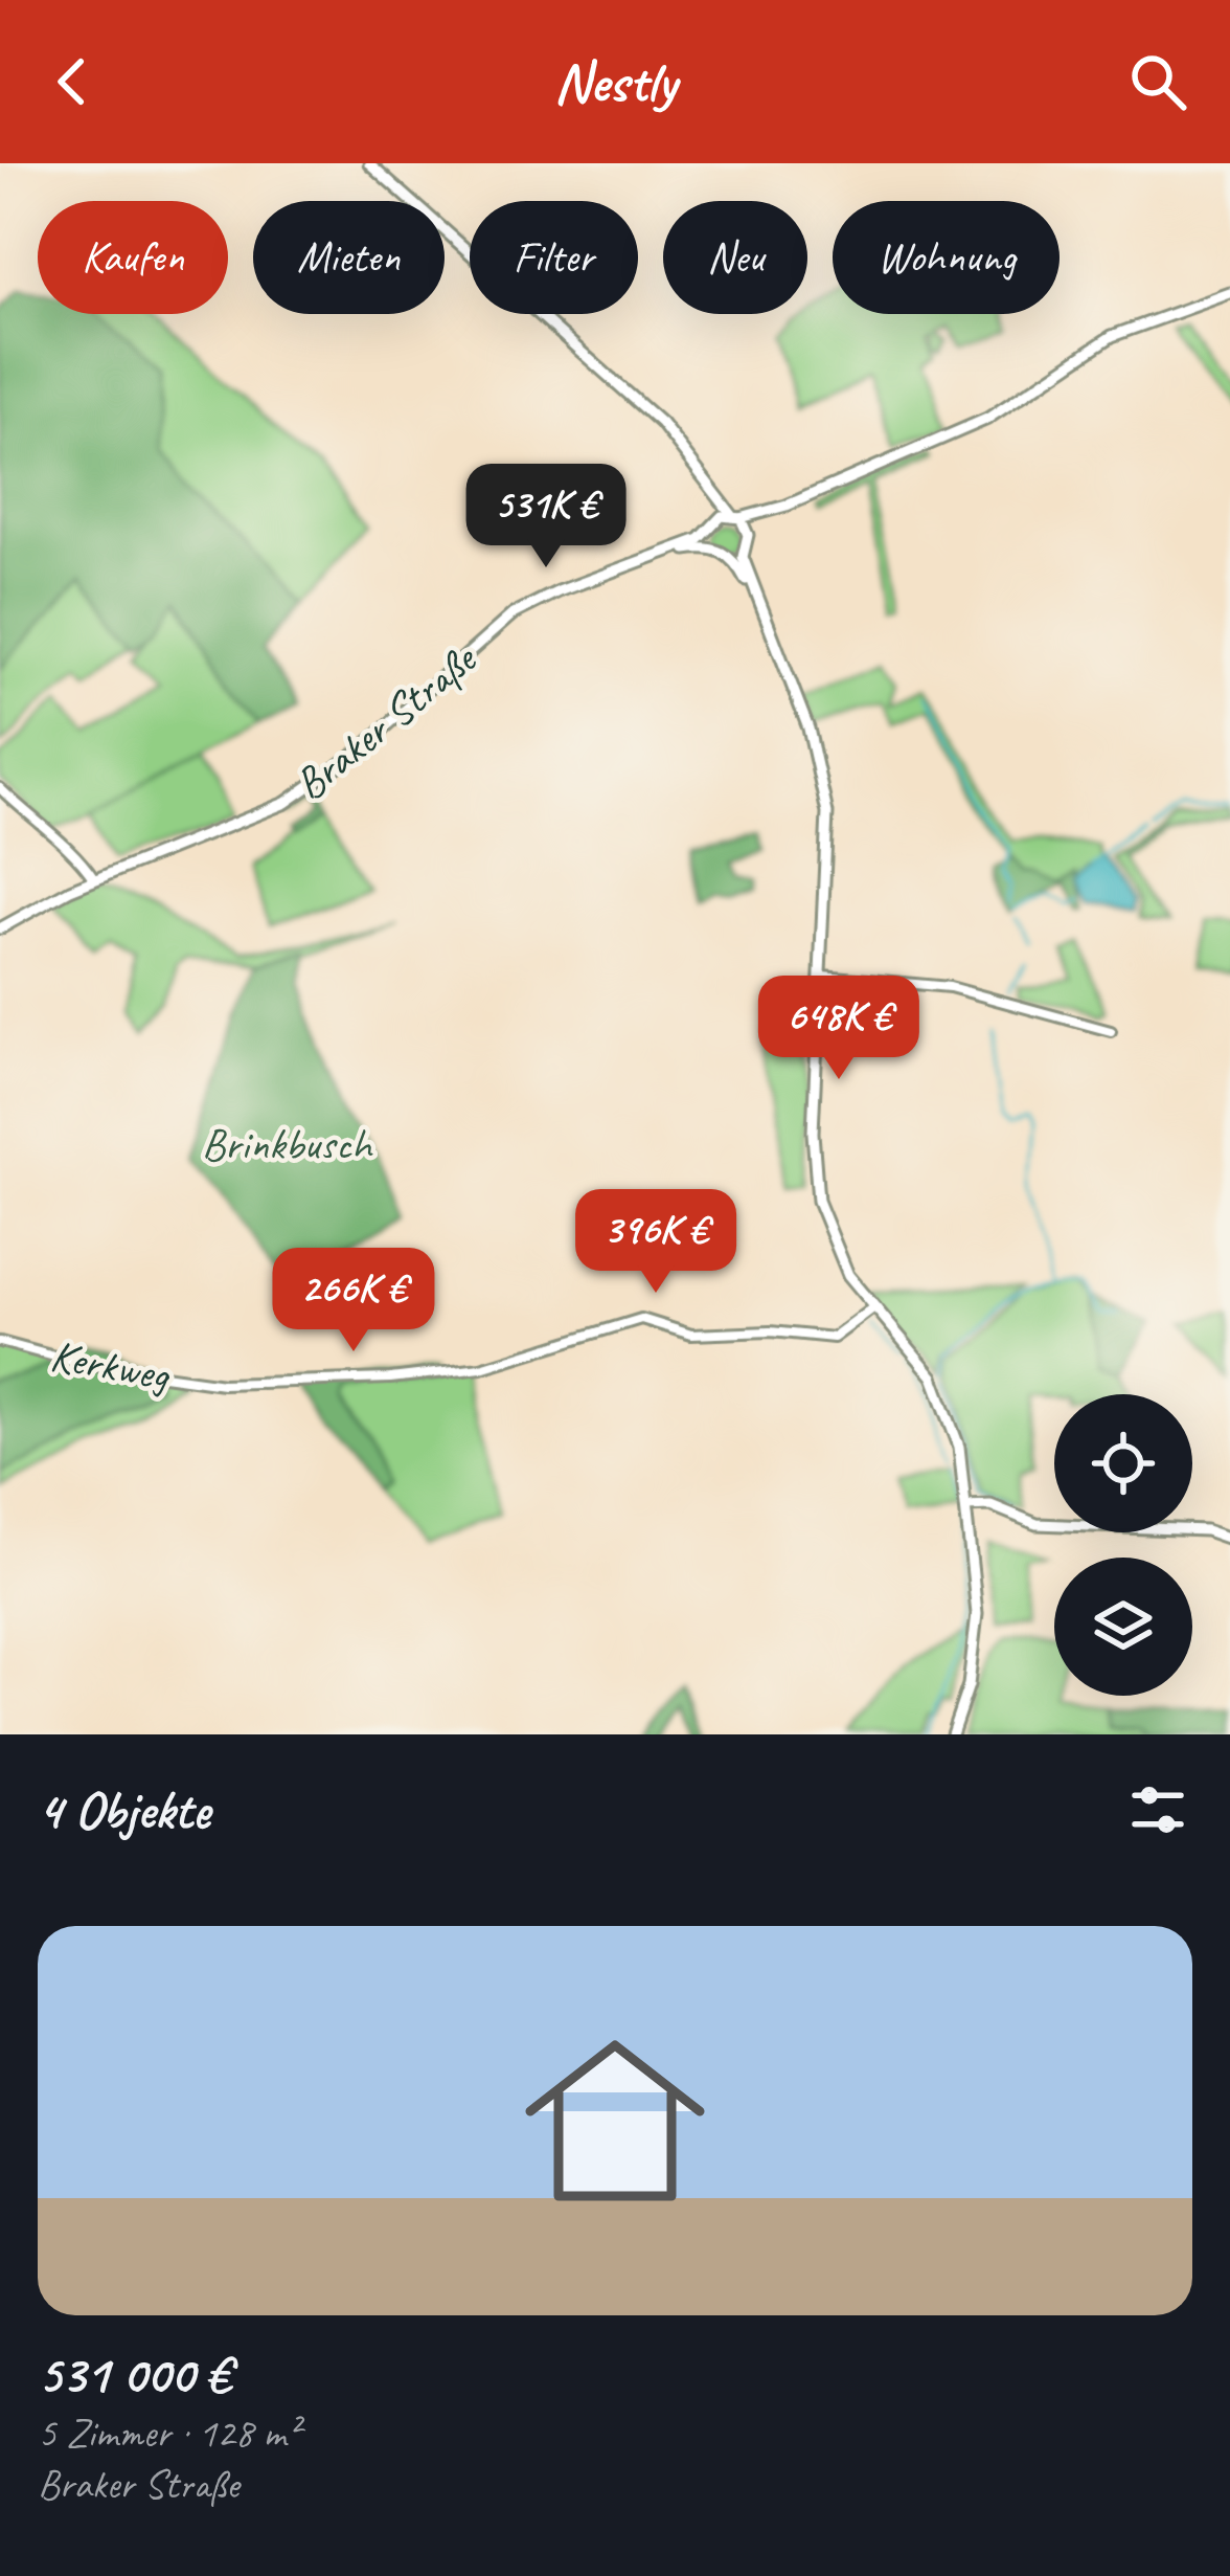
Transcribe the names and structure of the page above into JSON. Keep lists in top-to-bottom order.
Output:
{
  "streets": {
    "street": ["Braker Straße", "Kerkweg"]
  },
  "parks": ["Brinkbusch"],
  "page": {
    "header": "Nestly",
    "chip": [
      "Kaufen",
      "Mieten",
      "Filter",
      "Neu",
      "Wohnung"
    ],
    "price": [
      "531K €",
      "648K €",
      "396K €",
      "266K €"
    ],
    "heading": "4 Objekte",
    "list": [
      {
        "name": "531 000 €",
        "note": "5 Zimmer · 128 m² · Braker Straße"
      }
    ]
  }
}
